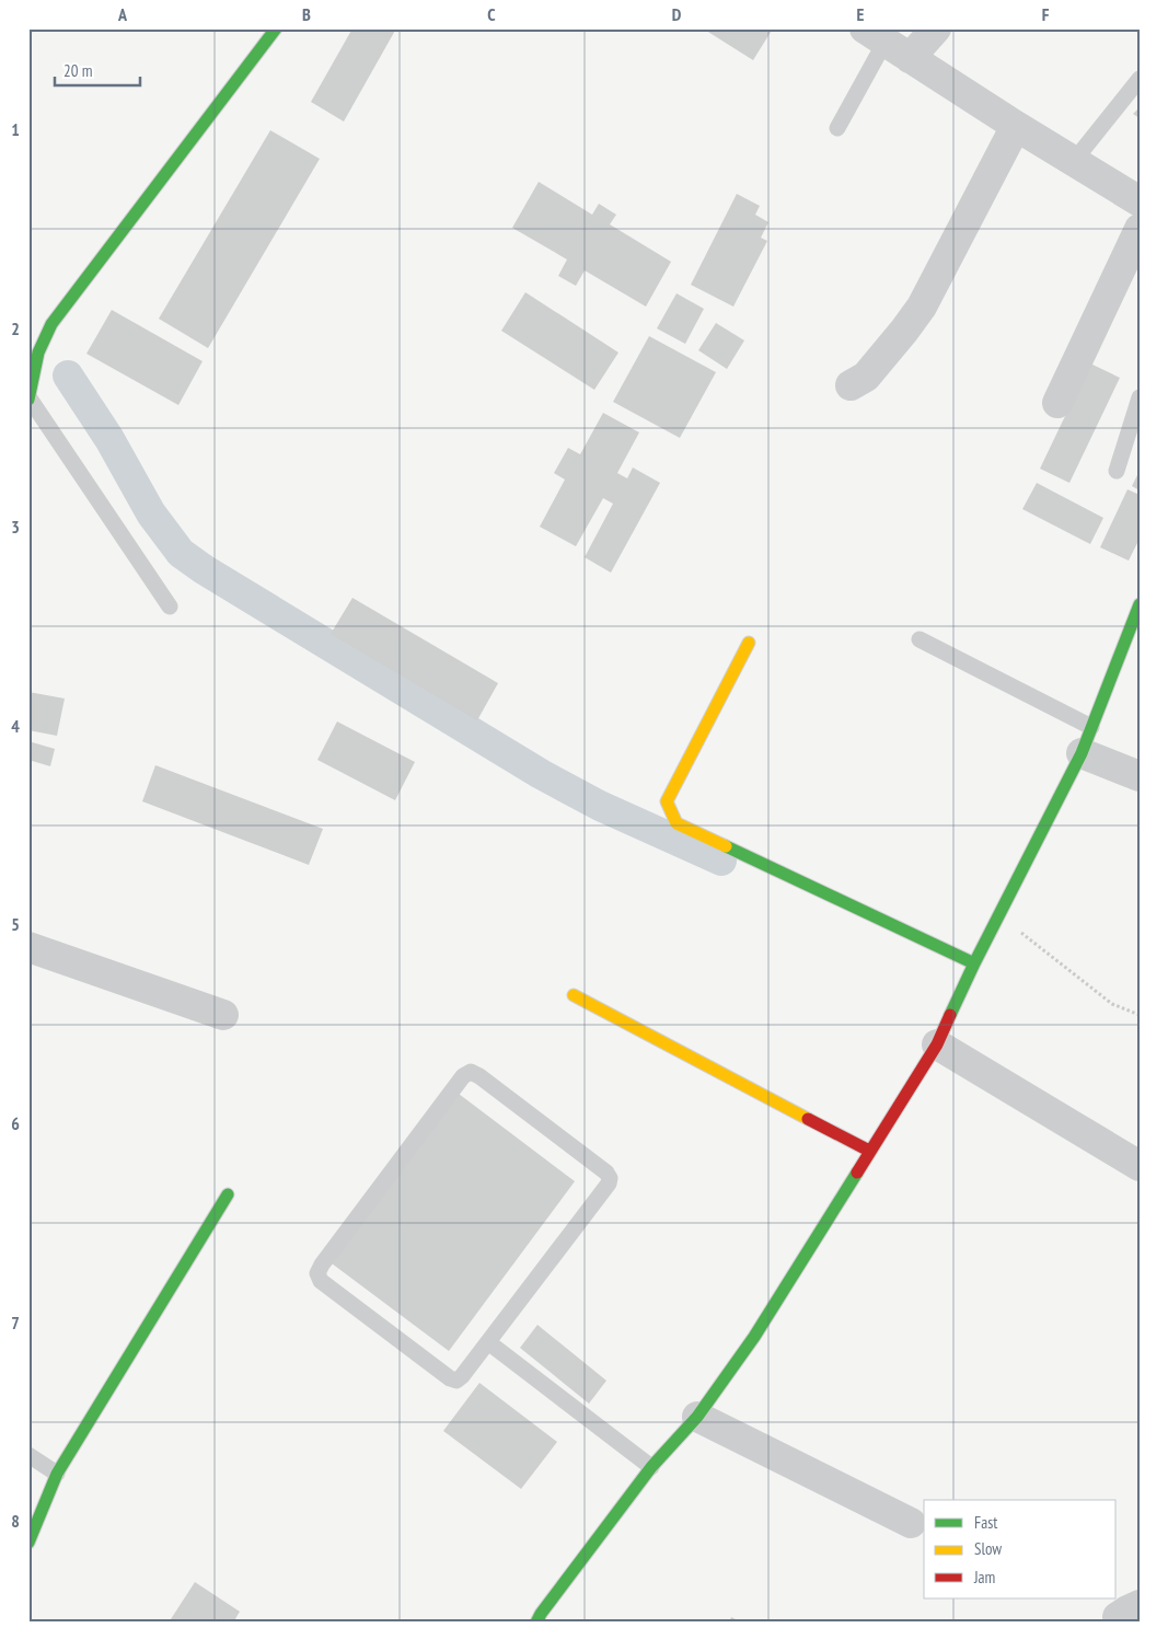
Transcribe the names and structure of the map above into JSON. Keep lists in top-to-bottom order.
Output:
{
  "legend": ["Fast", "Slow", "Jam"],
  "scale_bar": "20 m",
  "grid": {
    "columns": [
      "A",
      "B",
      "C",
      "D",
      "E",
      "F"
    ],
    "rows": [
      "1",
      "2",
      "3",
      "4",
      "5",
      "6",
      "7",
      "8"
    ]
  }
}
